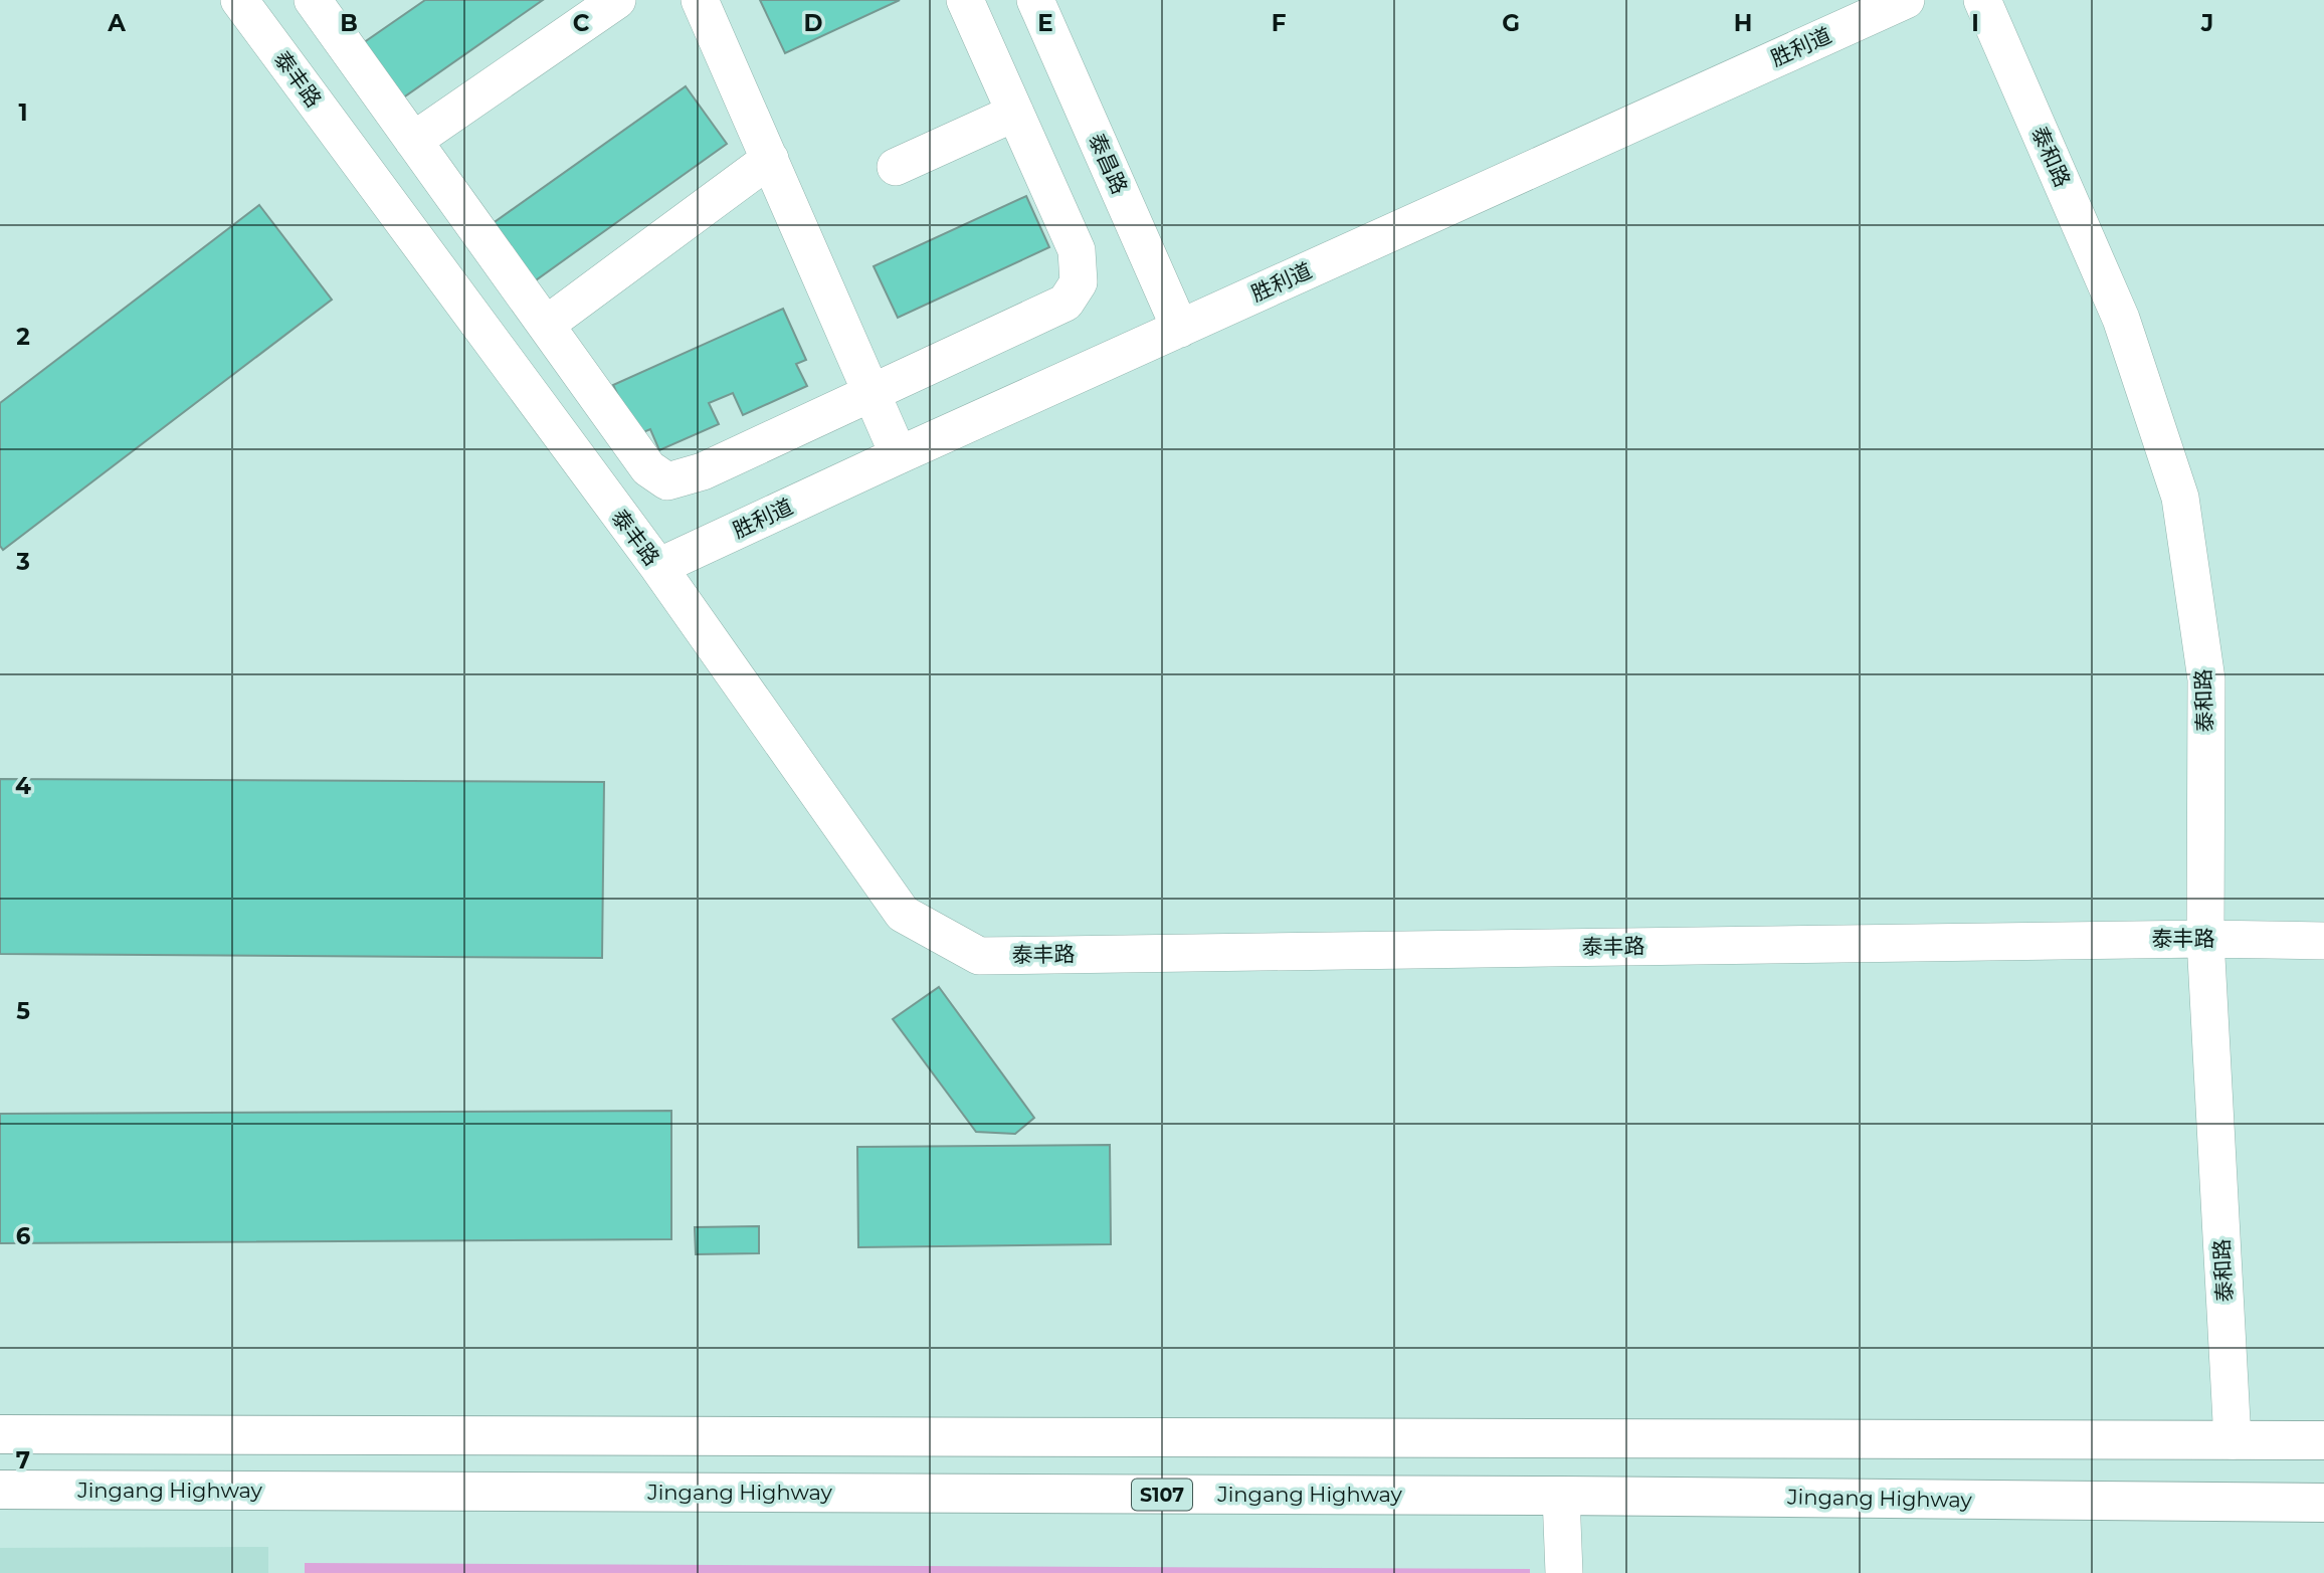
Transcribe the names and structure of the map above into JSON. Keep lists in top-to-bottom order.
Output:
{
  "streets": {
    "main road": ["Jingang Highway", "S107"],
    "street": [
      "胜利道",
      "泰丰路",
      "泰和路",
      "泰昌路"
    ]
  },
  "crossings": [
    ["胜利道", "泰丰路"],
    ["胜利道", "泰昌路"],
    ["泰丰路", "泰和路"]
  ],
  "grid": {
    "columns": [
      "A",
      "B",
      "C",
      "D",
      "E",
      "F",
      "G",
      "H",
      "I",
      "J"
    ],
    "rows": [
      "1",
      "2",
      "3",
      "4",
      "5",
      "6",
      "7"
    ]
  }
}
